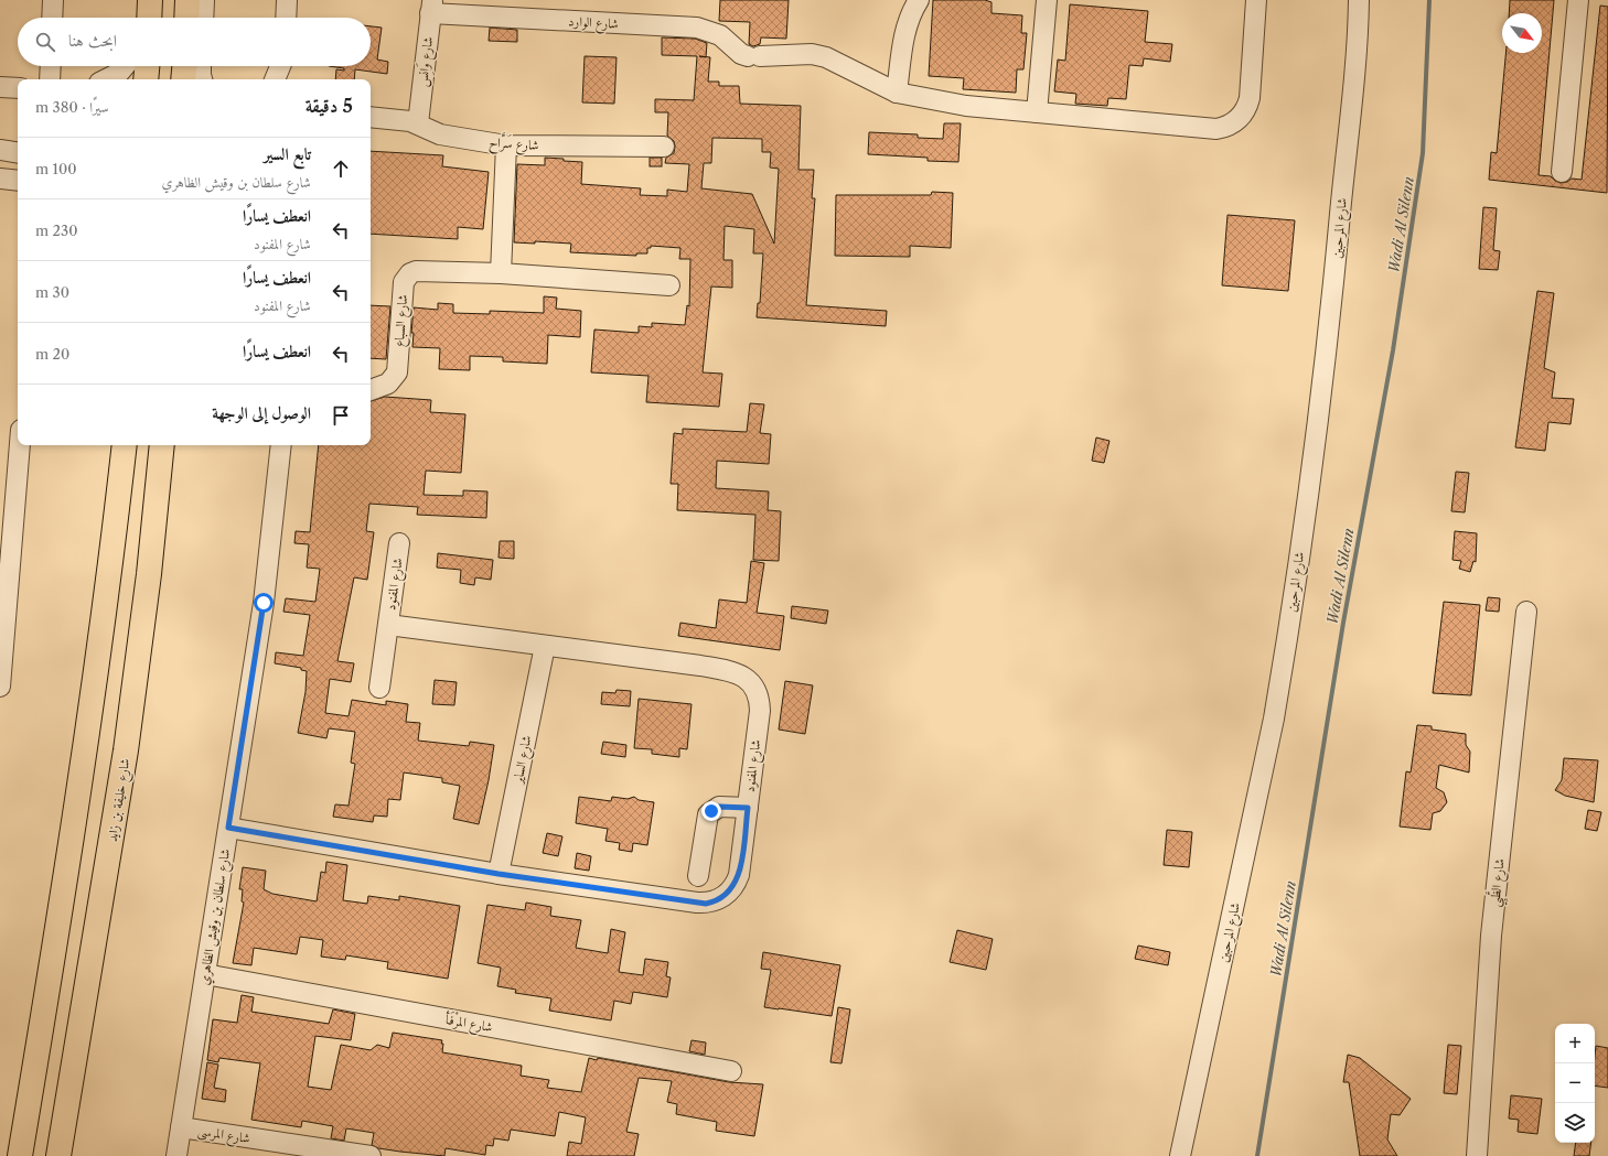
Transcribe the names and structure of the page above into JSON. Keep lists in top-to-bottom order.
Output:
{
  "streets": {
    "highway": ["شارع خليفة بن زايد"],
    "street": [
      "شارع الوارد",
      "شارع وَانِس",
      "شارع سَرَّاح",
      "شارع المرحبين",
      "شارع السباع",
      "شارع المفنود",
      "شارع الساير",
      "شارع الظَّبِي",
      "شارع سلطان بن وقيش الظاهري",
      "شارع المرْفَأ",
      "شارع المرسى"
    ]
  },
  "crossings": [
    ["شارع الوارد", "شارع وَانِس"],
    ["شارع وَانِس", "شارع سَرَّاح"],
    ["شارع المفنود", "شارع الساير"],
    ["شارع المفنود", "شارع سلطان بن وقيش الظاهري"],
    ["شارع سلطان بن وقيش الظاهري", "شارع المرْفَأ"],
    ["شارع سلطان بن وقيش الظاهري", "شارع المرسى"]
  ],
  "water": ["Wadi Al Silenn"],
  "north": "bottom right",
  "page": {
    "search": "ابحث هنا",
    "heading": ["5 دقيقة", "سيرًا · 380 m"],
    "list": [
      ["تابع السير", "شارع سلطان بن وقيش الظاهري", "100 m"],
      ["انعطف يسارًا", "شارع المفنود", "230 m"],
      ["انعطف يسارًا", "شارع المفنود", "30 m"],
      ["انعطف يسارًا", "20 m"],
      "الوصول إلى الوجهة"
    ],
    "map_buttons": ["+", "−"]
  }
}
